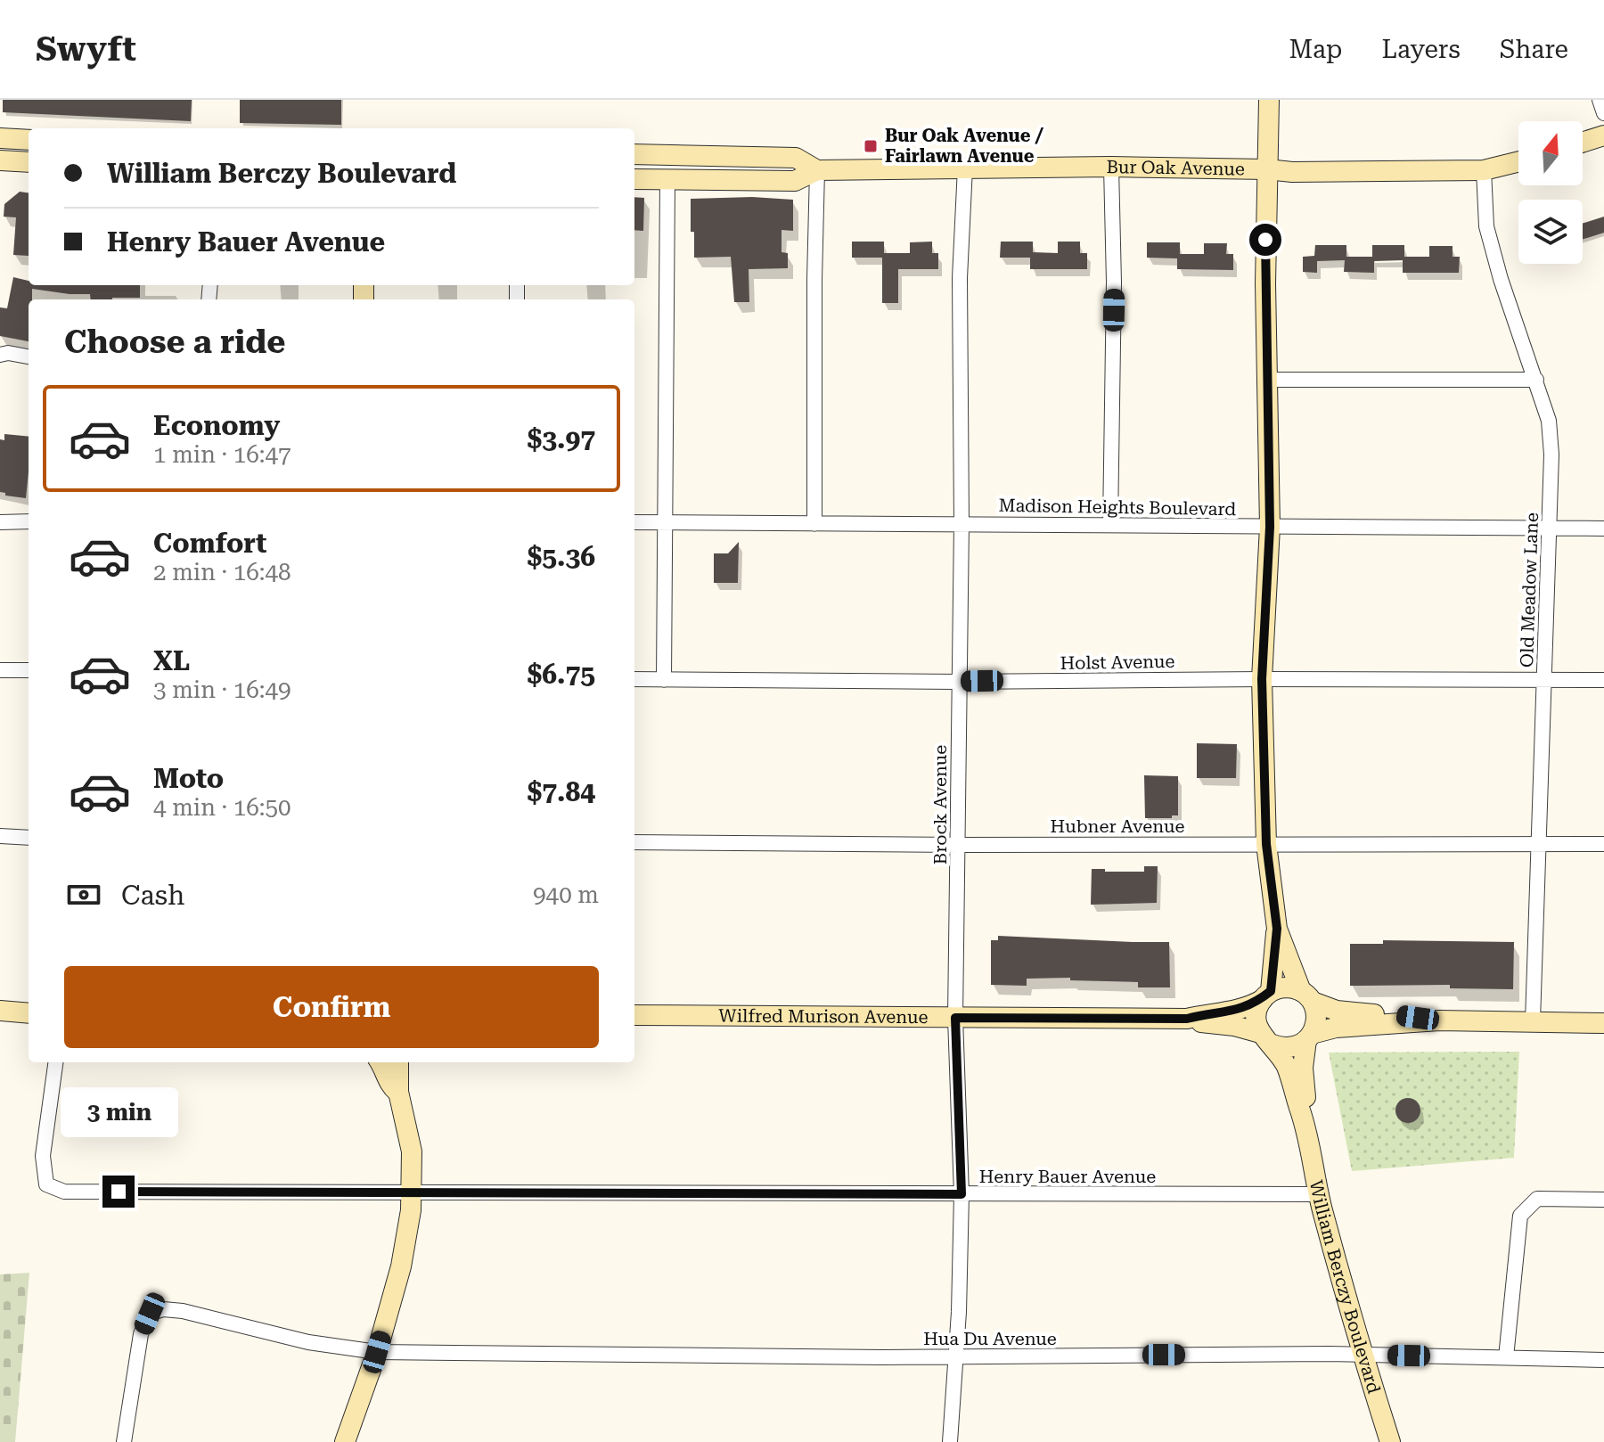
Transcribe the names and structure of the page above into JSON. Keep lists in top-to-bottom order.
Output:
{
  "streets": {
    "street": [
      "Bur Oak Avenue",
      "Madison Heights Boulevard",
      "Old Meadow Lane",
      "Holst Avenue",
      "Brock Avenue",
      "Hubner Avenue",
      "Wilfred Murison Avenue",
      "Henry Bauer Avenue",
      "William Berczy Boulevard",
      "Hua Du Avenue"
    ]
  },
  "crossings": [
    ["Bur Oak Avenue", "Old Meadow Lane"],
    ["Bur Oak Avenue", "Brock Avenue"],
    ["Madison Heights Boulevard", "Old Meadow Lane"],
    ["Madison Heights Boulevard", "Brock Avenue"],
    ["Old Meadow Lane", "Holst Avenue"],
    ["Old Meadow Lane", "Hubner Avenue"],
    ["Holst Avenue", "Brock Avenue"],
    ["Brock Avenue", "Hubner Avenue"],
    ["Brock Avenue", "Wilfred Murison Avenue"],
    ["Brock Avenue", "Henry Bauer Avenue"],
    ["Brock Avenue", "Hua Du Avenue"],
    ["Wilfred Murison Avenue", "William Berczy Boulevard"],
    ["Henry Bauer Avenue", "William Berczy Boulevard"],
    ["William Berczy Boulevard", "Hua Du Avenue"]
  ],
  "places": {
    "transit": ["Bur Oak Avenue / Fairlawn Avenue"]
  },
  "north": "top",
  "page": {
    "header": "Swyft",
    "nav": ["Map", "Layers", "Share"],
    "banner": ["William Berczy Boulevard", "Henry Bauer Avenue"],
    "heading": "Choose a ride",
    "list": [
      {
        "name": "Economy",
        "note": "1 min · 16:47",
        "value": "$3.97"
      },
      {
        "name": "Comfort",
        "note": "2 min · 16:48",
        "value": "$5.36"
      },
      {
        "name": "XL",
        "note": "3 min · 16:49",
        "value": "$6.75"
      },
      {
        "name": "Moto",
        "note": "4 min · 16:50",
        "value": "$7.84"
      }
    ],
    "pay": ["Cash", "940 m"],
    "buttons": "Confirm",
    "bubble": "3 min"
  }
}
